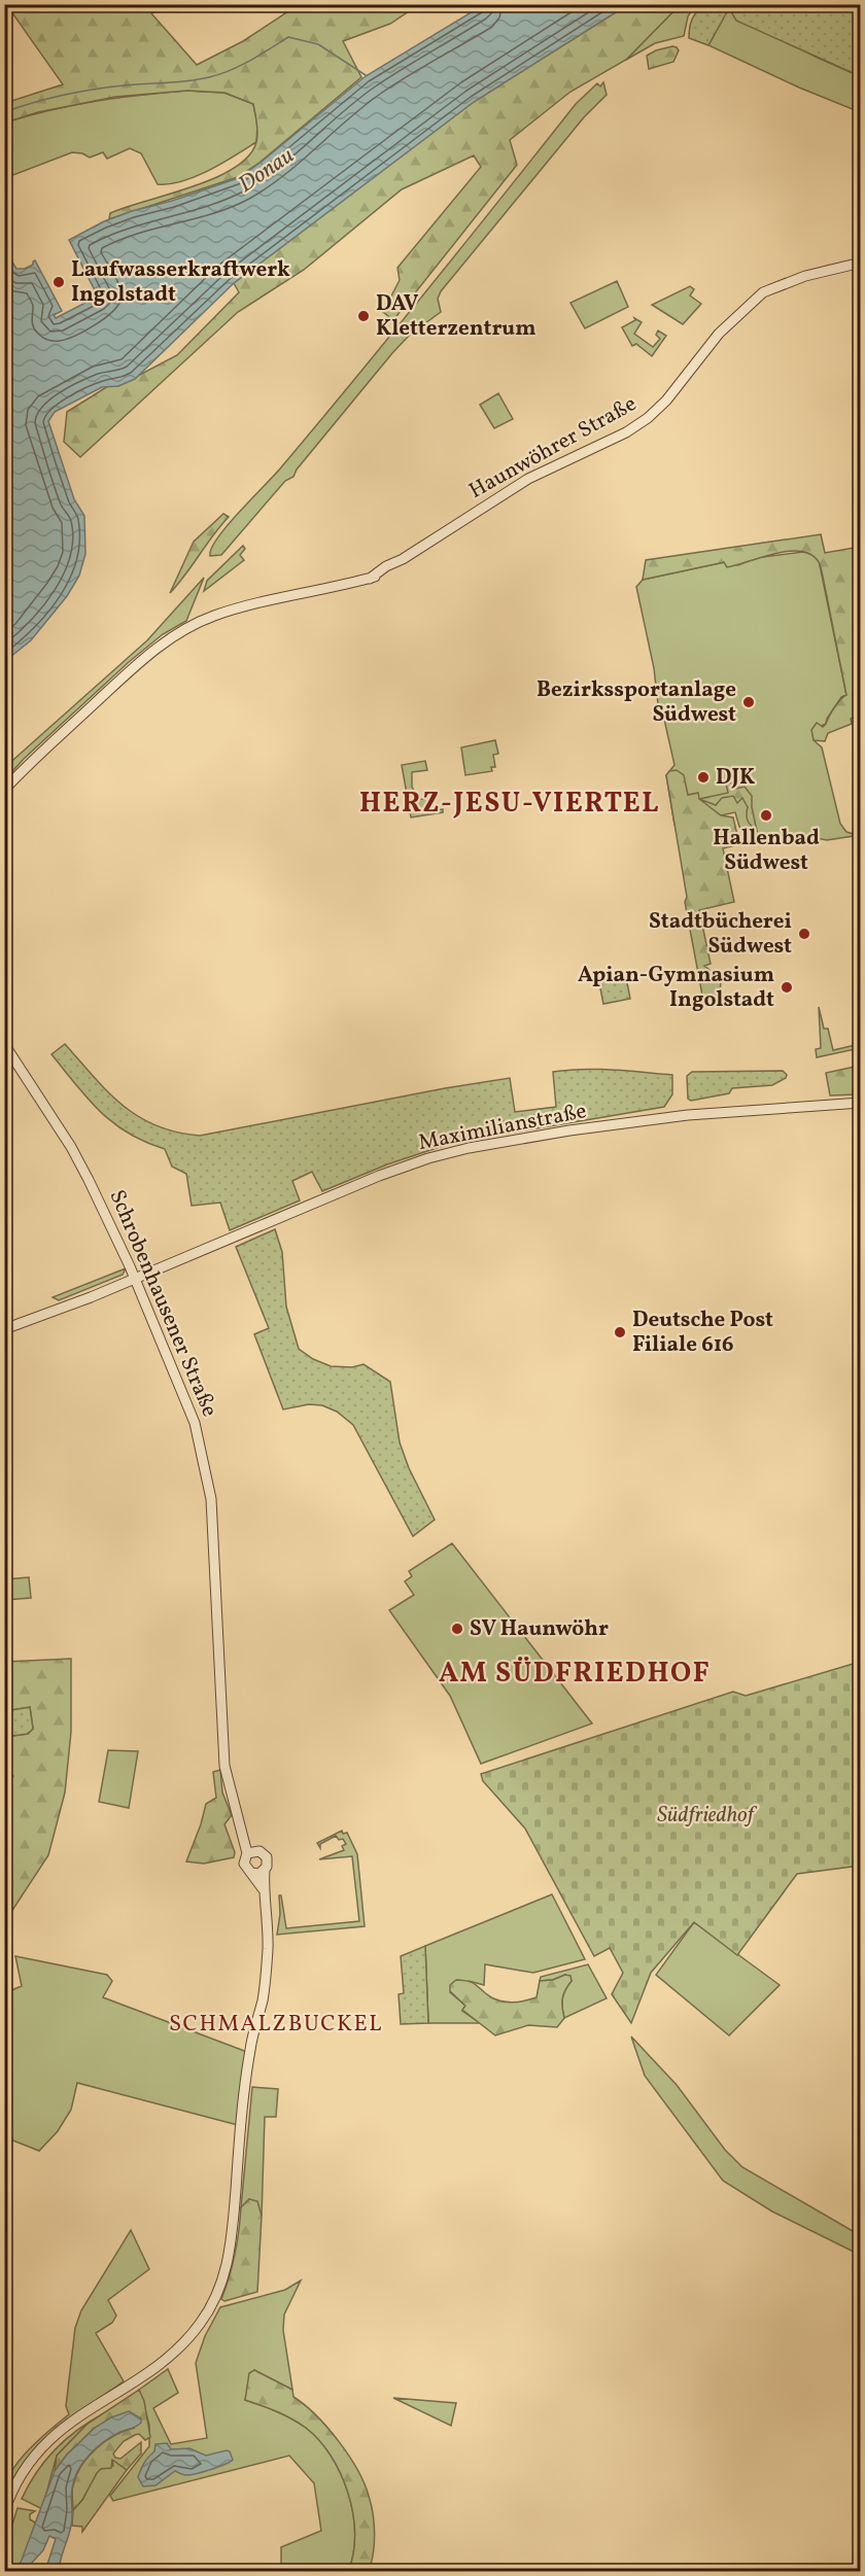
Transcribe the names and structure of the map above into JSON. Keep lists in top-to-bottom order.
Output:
{
  "streets": {
    "street": ["Haunwöhrer Straße", "Maximilianstraße", "Schrobenhausener Straße"]
  },
  "crossings": [
    ["Maximilianstraße", "Schrobenhausener Straße"]
  ],
  "districts": ["HERZ-JESU-VIERTEL", "AM SÜDFRIEDHOF", "SCHMALZBUCKEL"],
  "water": ["Donau"],
  "parks": ["Südfriedhof"],
  "places": [
    "Laufwasserkraftwerk Ingolstadt",
    "DAV Kletterzentrum",
    "Bezirkssportanlage Südwest",
    "DJK",
    "Hallenbad Südwest",
    "Stadtbücherei Südwest",
    "Apian-Gymnasium Ingolstadt",
    "Deutsche Post Filiale 616",
    "SV Haunwöhr"
  ]
}
